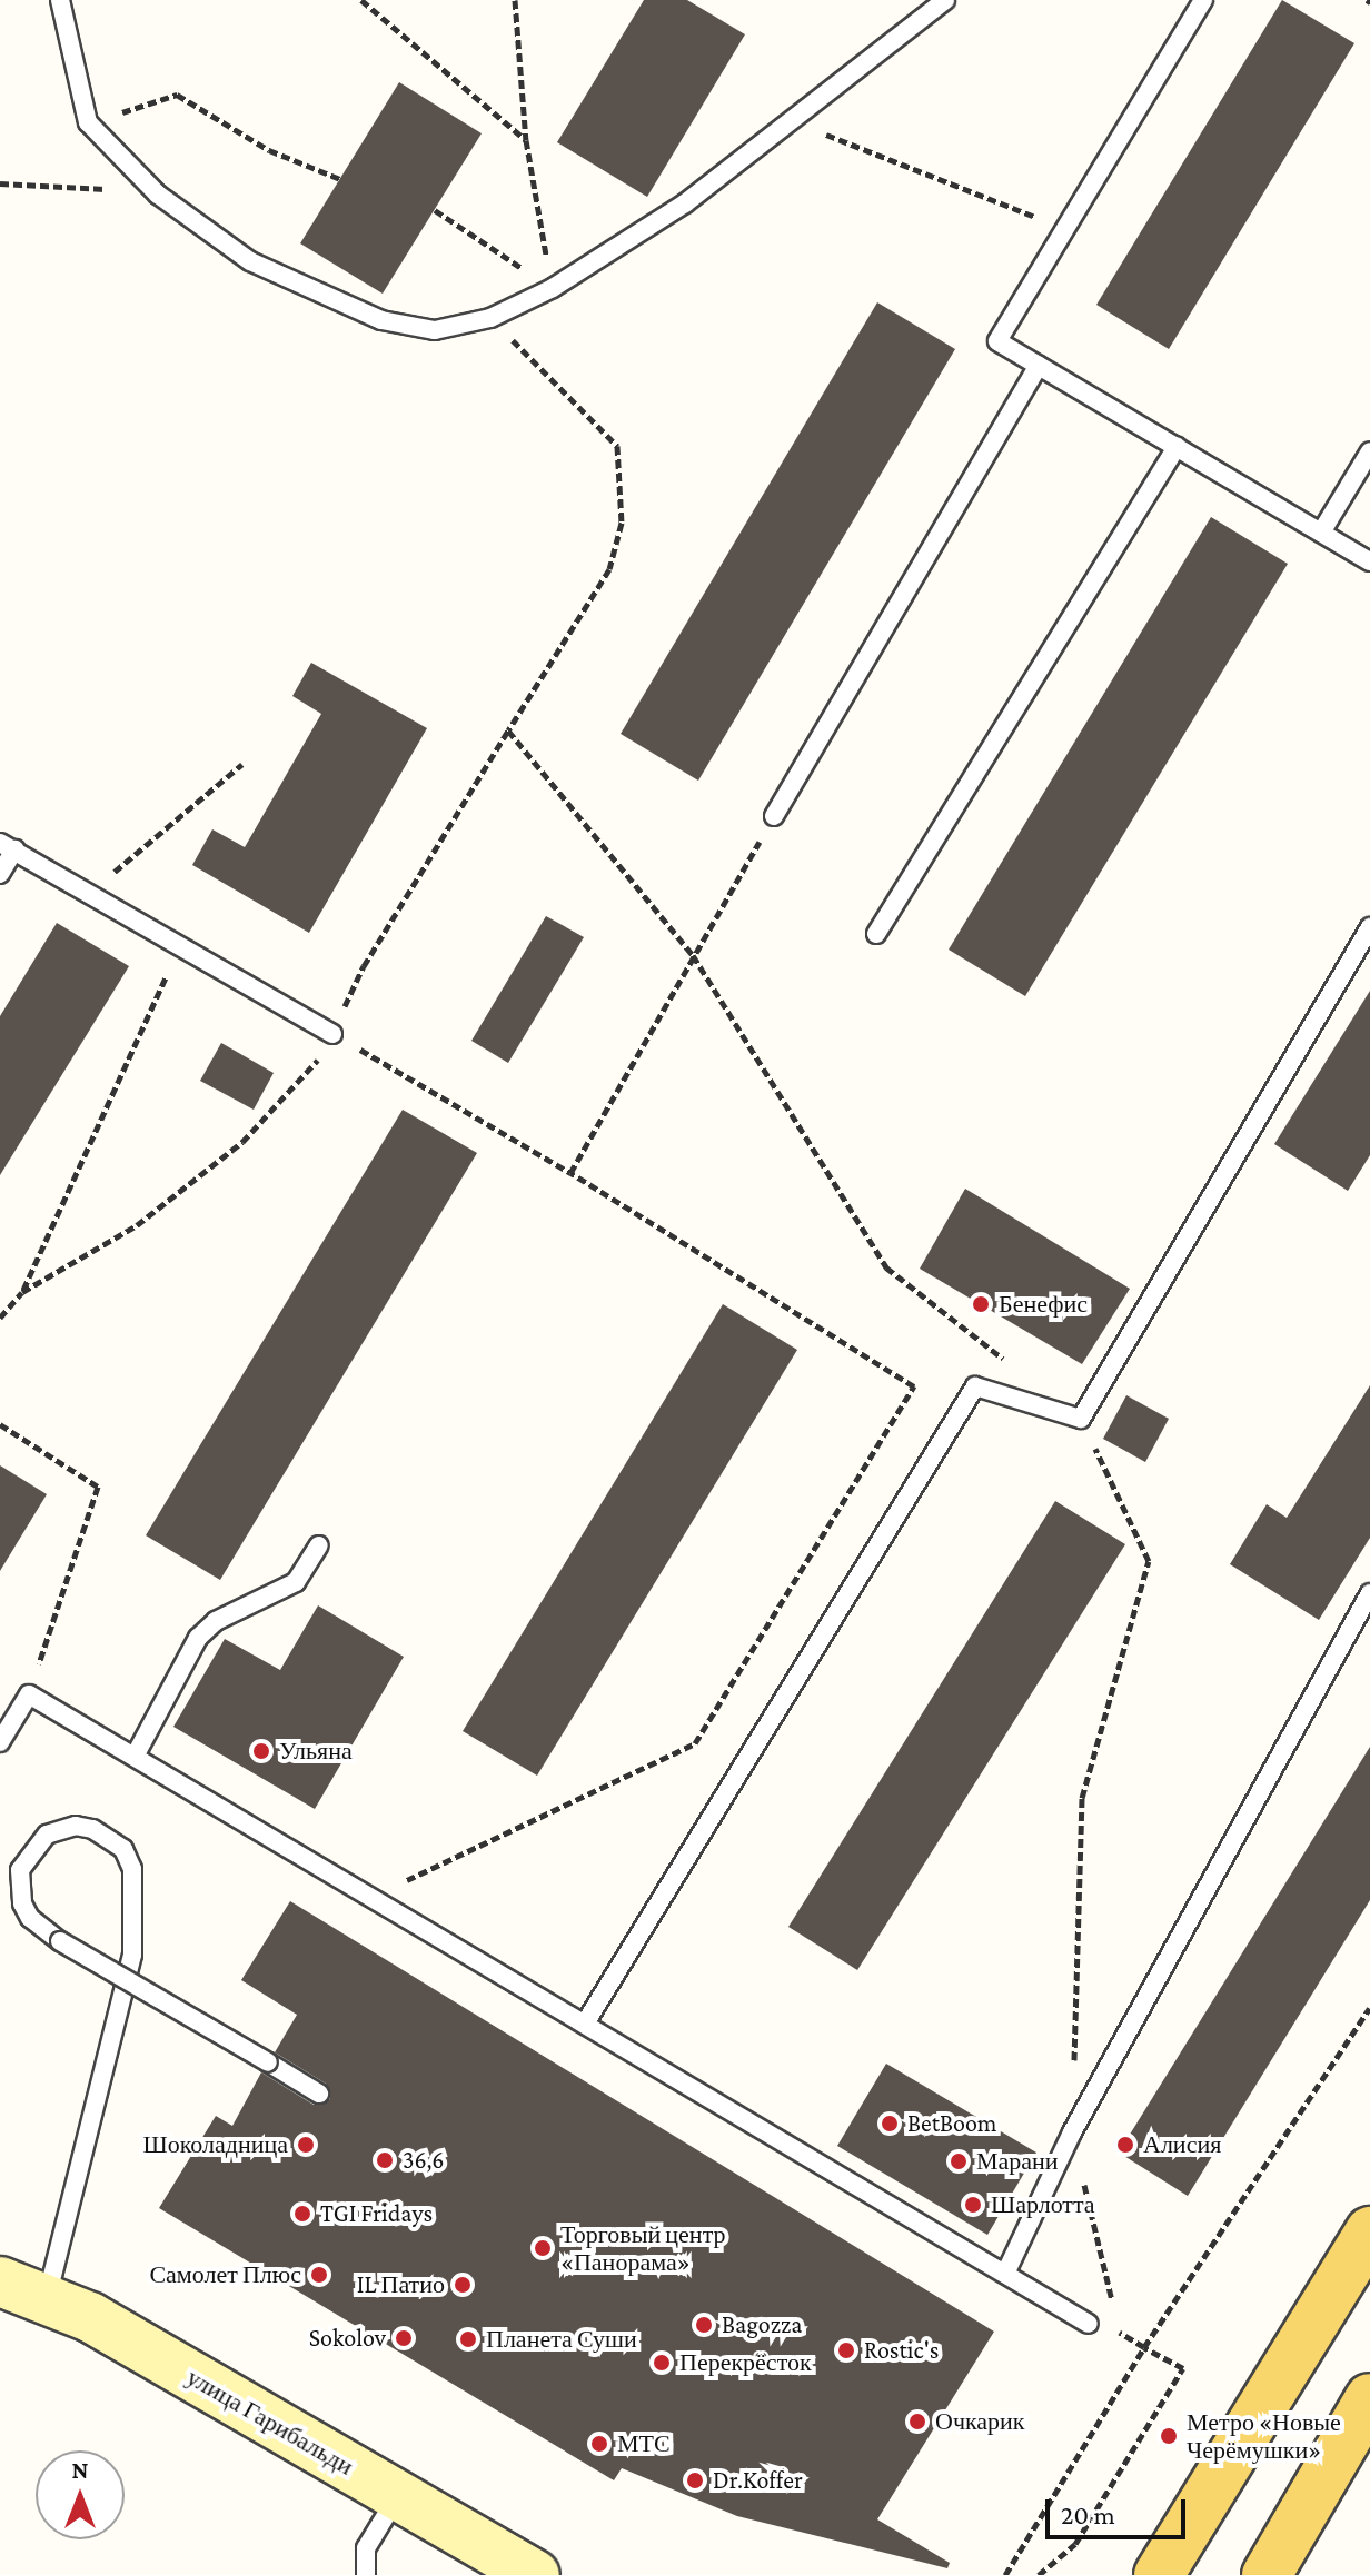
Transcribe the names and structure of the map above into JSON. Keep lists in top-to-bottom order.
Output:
{
  "streets": {
    "street": ["улица Гарибальди"]
  },
  "places": [
    "Бенефис",
    "Ульяна",
    "BetBoom",
    "Шоколадница",
    "Алисия",
    "36,6",
    "Марани",
    "Шарлотта",
    "TGI Fridays",
    "Торговый центр «Панорама»",
    "Самолет Плюс",
    "IL Патио",
    "Bagozza",
    "Sokolov",
    "Планета Суши",
    "Rostic's",
    "Перекрёсток",
    "Очкарик",
    "Метро «Новые Черёмушки»",
    "МТС",
    "Dr.Koffer"
  ],
  "scale_bar": "20 m",
  "north": "top"
}
